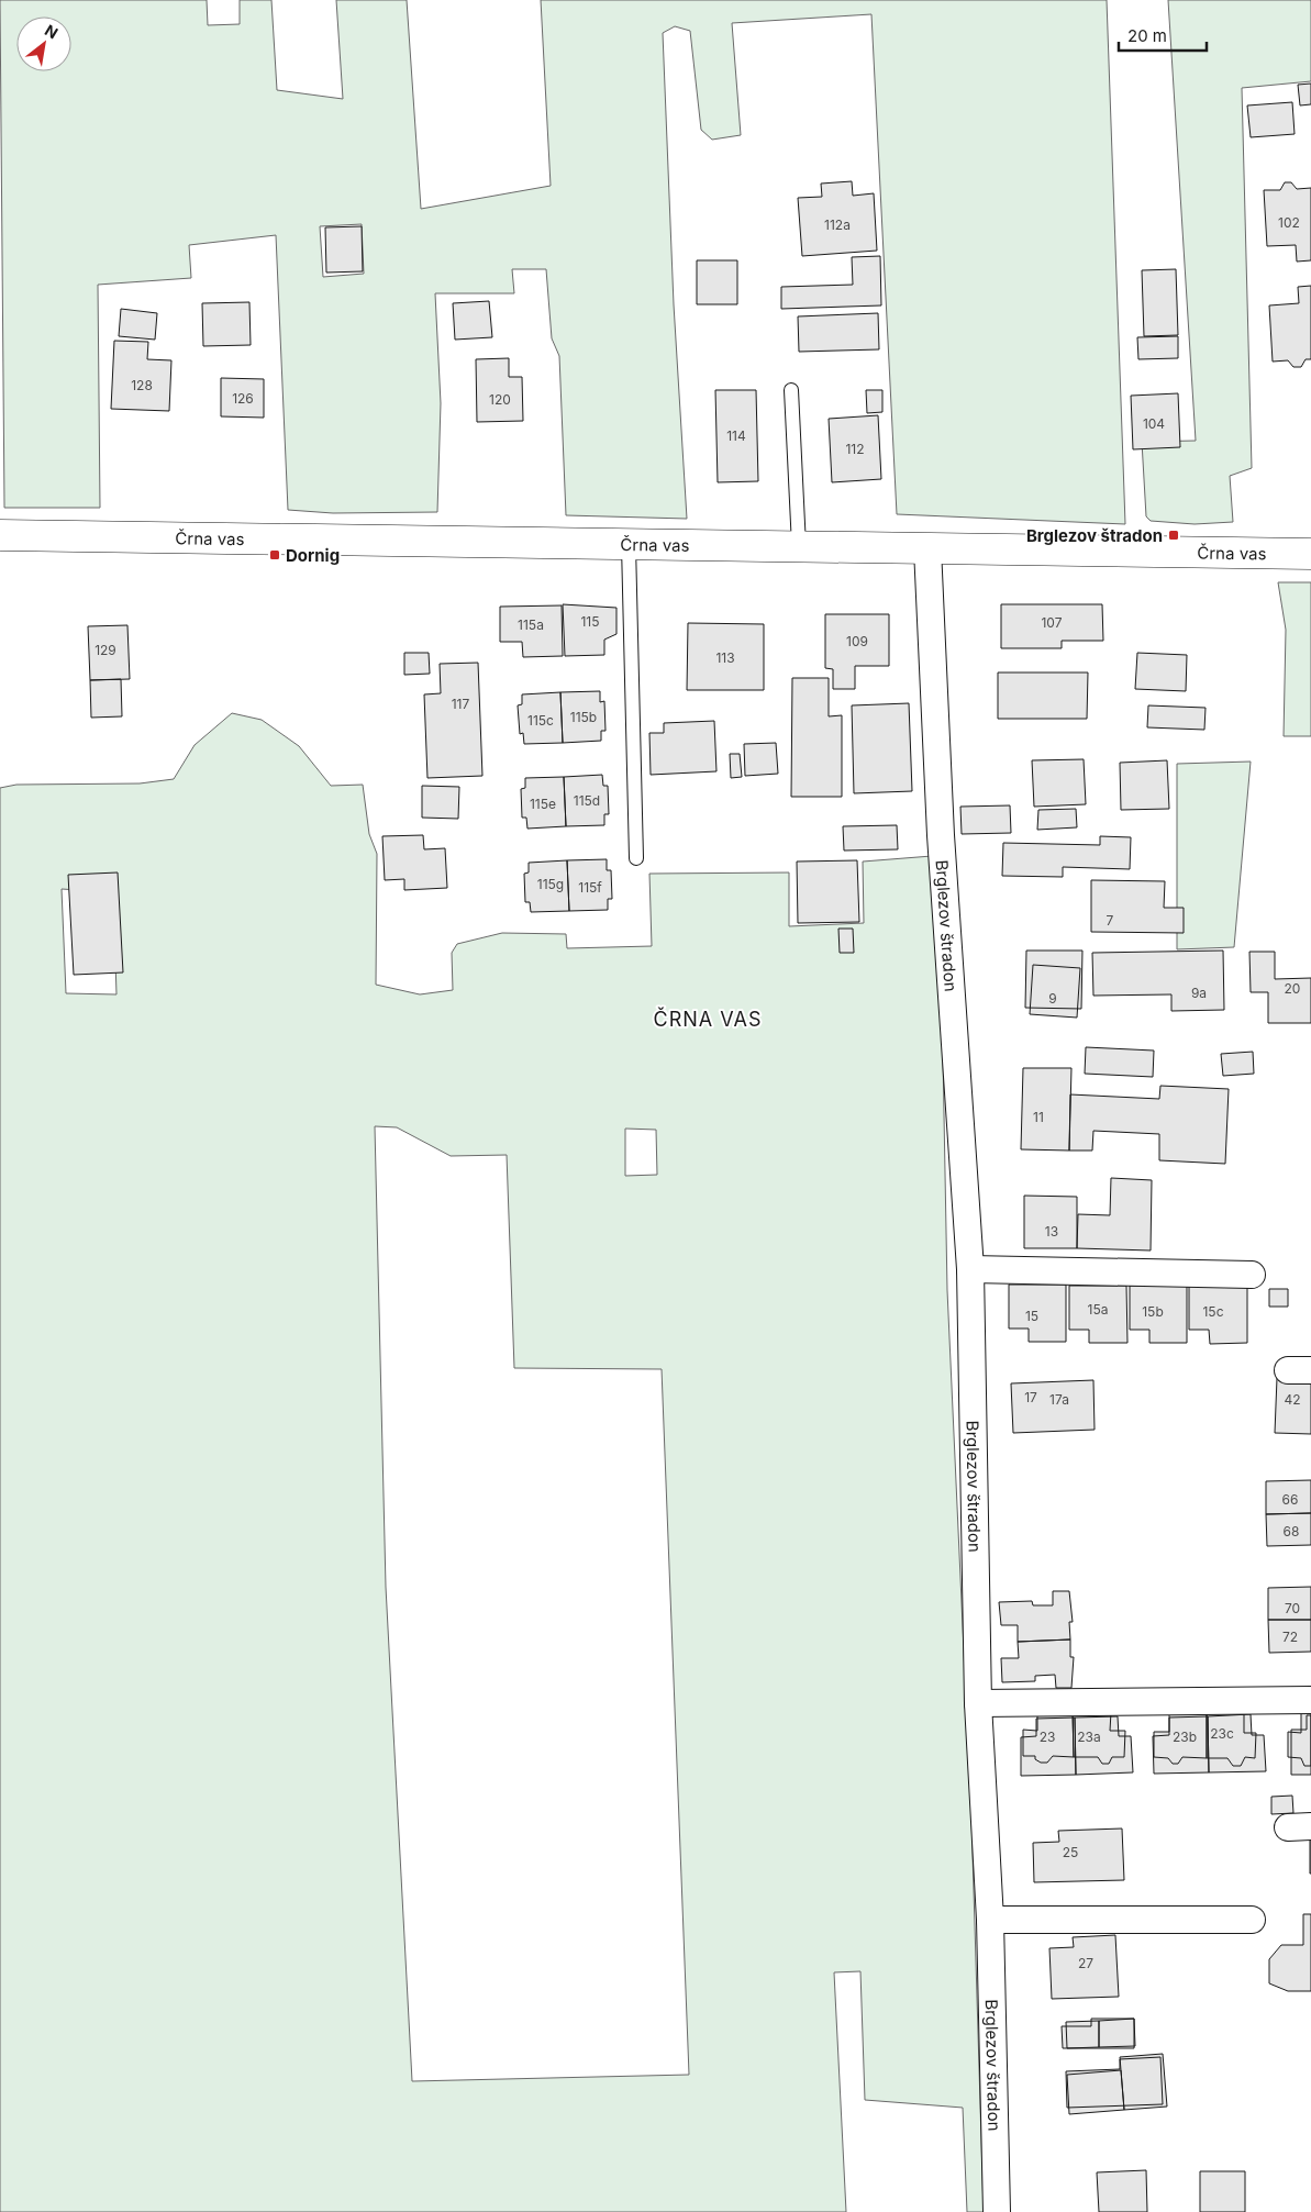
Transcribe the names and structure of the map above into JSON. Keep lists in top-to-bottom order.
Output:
{
  "streets": {
    "street": ["Črna vas", "Brglezov štradon"]
  },
  "crossings": [
    ["Črna vas", "Brglezov štradon"]
  ],
  "districts": ["ČRNA VAS"],
  "places": {
    "transit": ["Brglezov štradon", "Dornig"]
  },
  "house_numbers": [
    "102",
    "112a",
    "128",
    "126",
    "120",
    "104",
    "114",
    "112",
    "115",
    "107",
    "115a",
    "109",
    "129",
    "113",
    "117",
    "115b",
    "115c",
    "115d",
    "115e",
    "115g",
    "115f",
    "7",
    "20",
    "9a",
    "9",
    "11",
    "13",
    "15a",
    "15b",
    "15c",
    "15",
    "17",
    "17a",
    "42",
    "66",
    "68",
    "70",
    "72",
    "23c",
    "23",
    "23a",
    "23b",
    "25",
    "27"
  ],
  "scale_bar": "20 m",
  "north": "top right"
}
